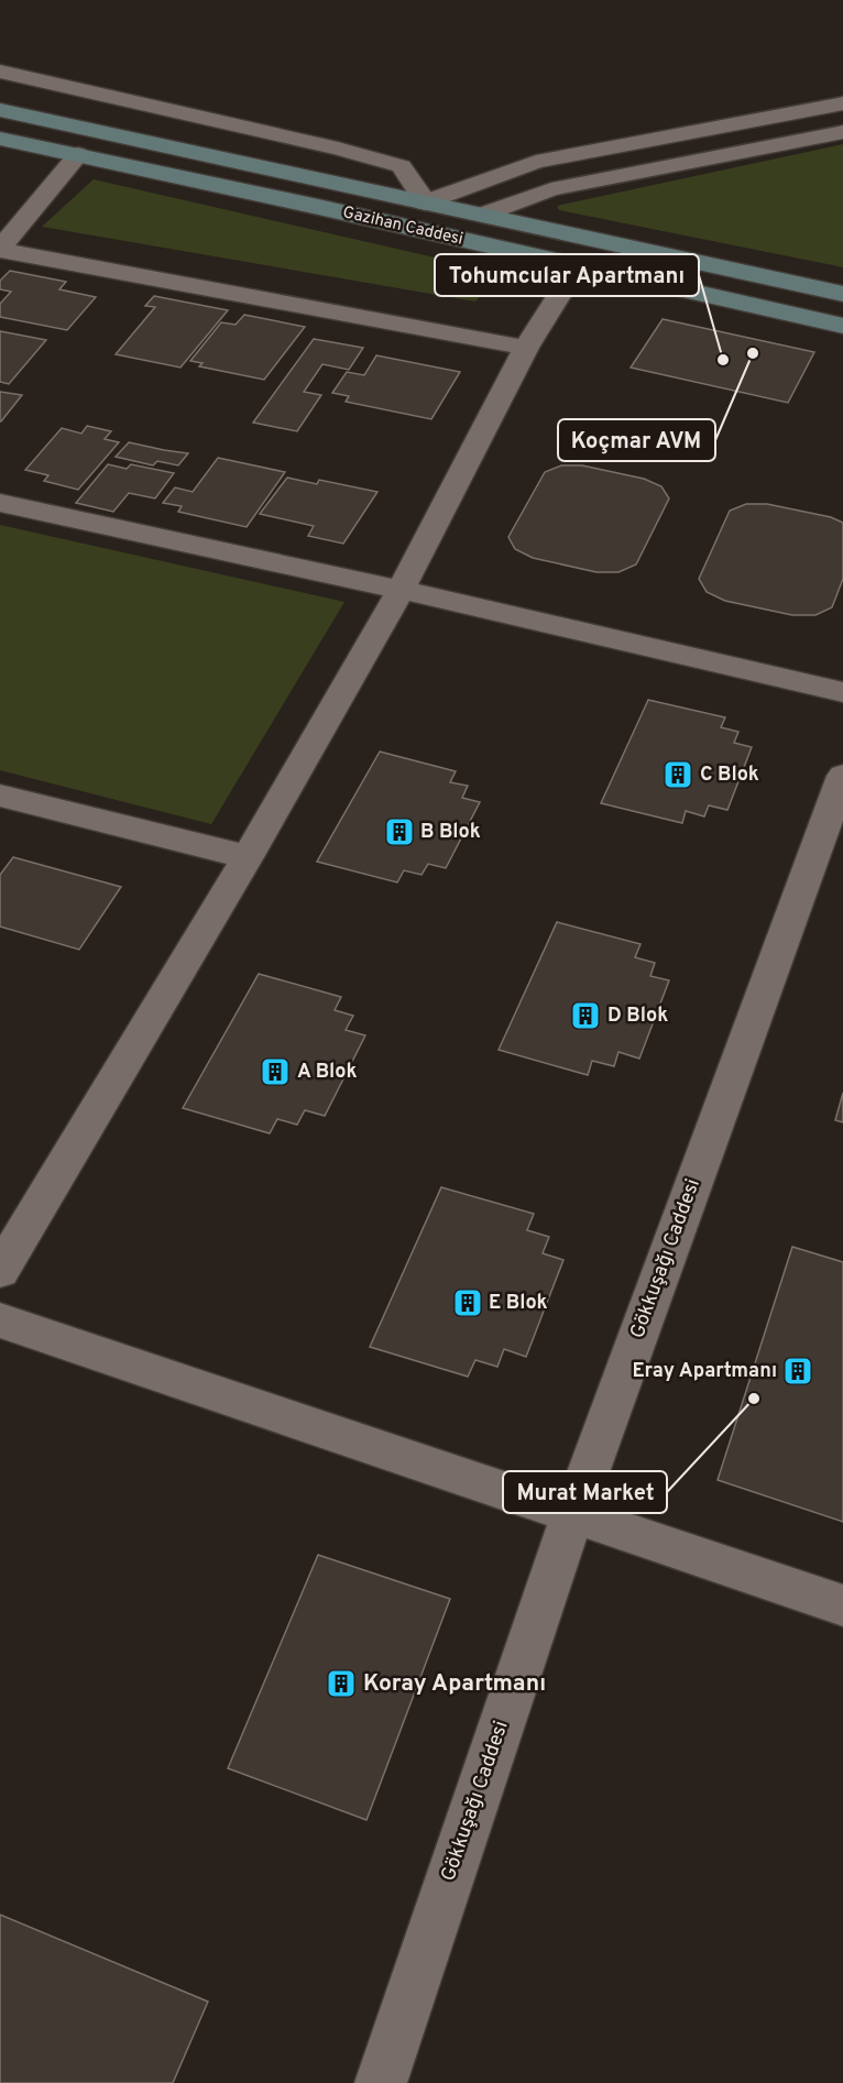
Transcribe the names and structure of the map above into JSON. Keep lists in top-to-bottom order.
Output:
{
  "streets": {
    "main road": ["Gazihan Caddesi"],
    "street": ["Gökkuşağı Caddesi"]
  },
  "places": {
    "other": ["Koçmar AVM", "Tohumcular Apartmanı", "Murat Market"],
    "building": [
      "C Blok",
      "B Blok",
      "D Blok",
      "A Blok",
      "E Blok",
      "Eray Apartmanı",
      "Koray Apartmanı"
    ]
  }
}
